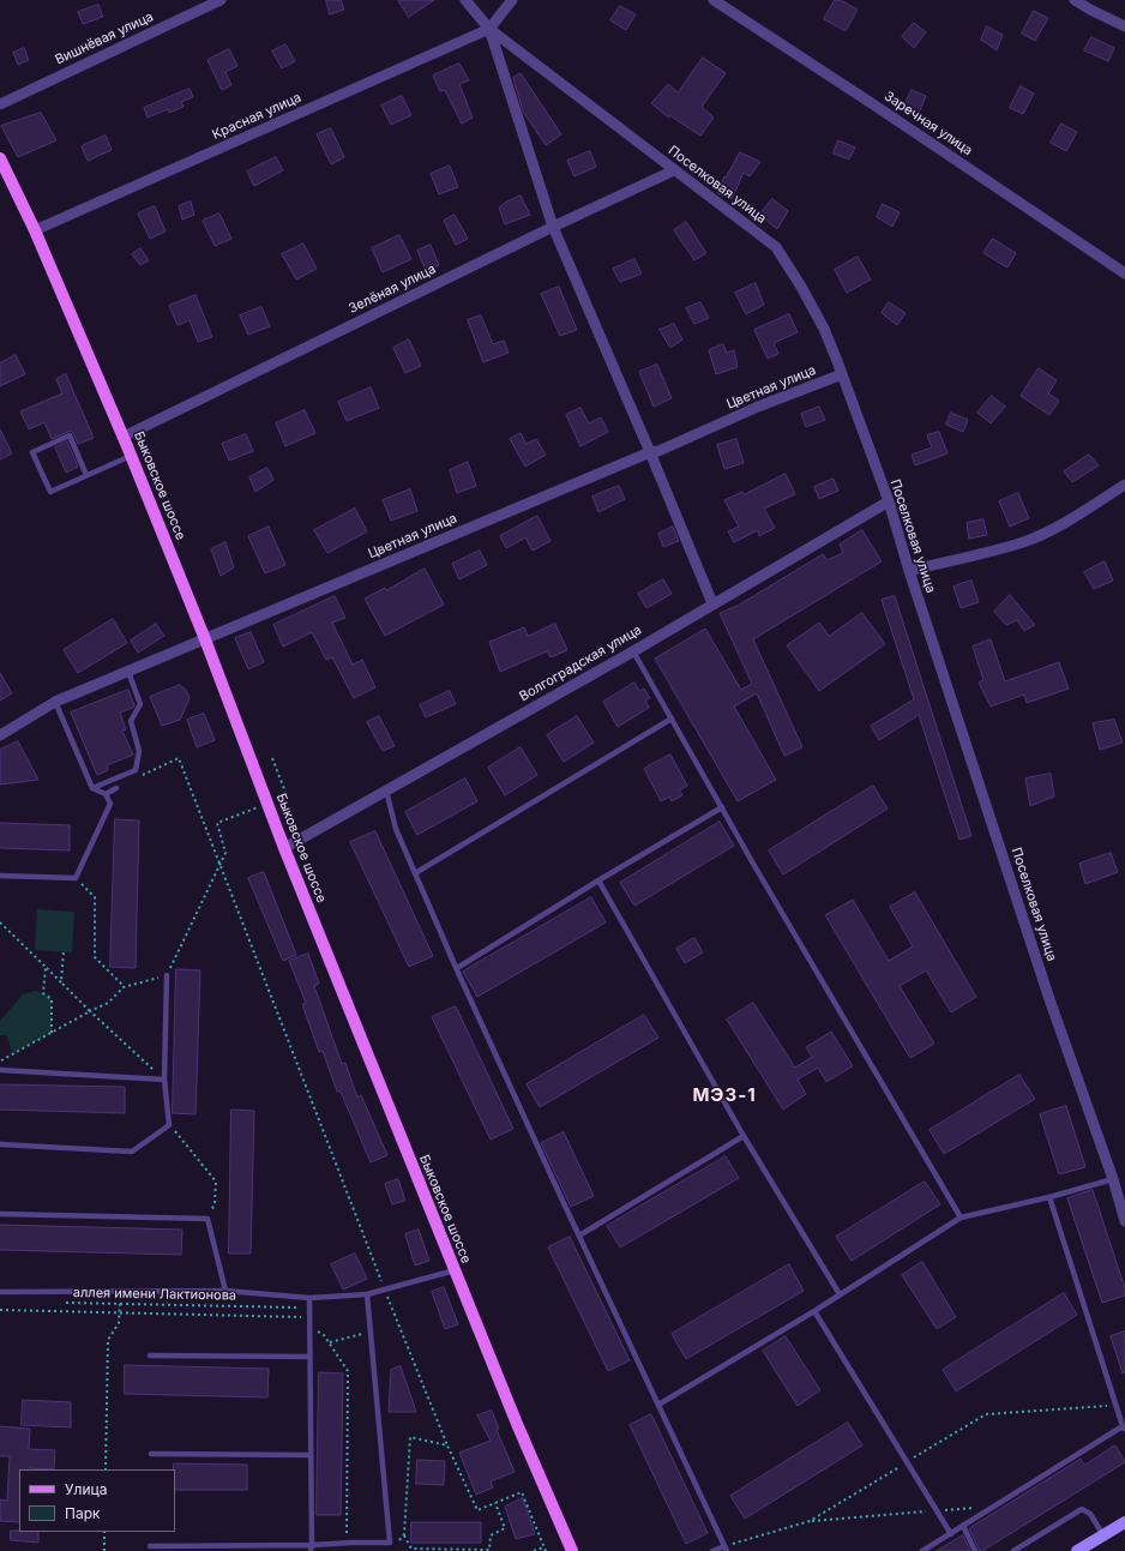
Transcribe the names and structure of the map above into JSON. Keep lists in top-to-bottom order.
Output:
{
  "streets": {
    "main road": ["Быковское шоссе"],
    "street": [
      "Вишнёвая улица",
      "Красная улица",
      "Заречная улица",
      "Поселковая улица",
      "Зелёная улица",
      "Цветная улица",
      "Волгоградская улица"
    ],
    "path": ["аллея имени Лактионова"]
  },
  "crossings": [
    ["Красная улица", "Поселковая улица"],
    ["Красная улица", "Быковское шоссе"],
    ["Поселковая улица", "Зелёная улица"],
    ["Поселковая улица", "Цветная улица"],
    ["Поселковая улица", "Волгоградская улица"],
    ["Зелёная улица", "Быковское шоссе"],
    ["Цветная улица", "Быковское шоссе"],
    ["Быковское шоссе", "Волгоградская улица"]
  ],
  "districts": ["МЭЗ-1"],
  "legend": ["Улица", "Парк"]
}
